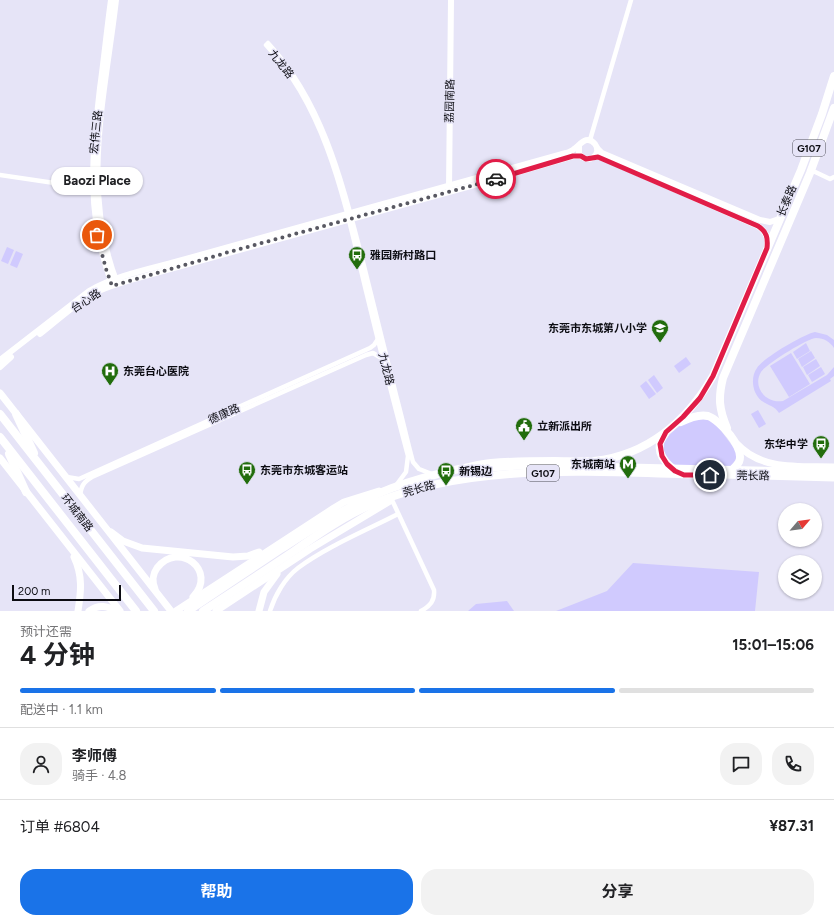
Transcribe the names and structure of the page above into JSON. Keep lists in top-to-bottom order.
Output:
{
  "streets": {
    "highway": [
      "G107",
      "长泰路",
      "莞长路",
      "环城南路"
    ],
    "main road": ["荔园南路", "宏伟三路", "台心路"],
    "street": ["九龙路", "德康路"]
  },
  "crossings": [
    ["九龙路", "台心路"],
    ["九龙路", "德康路"],
    ["九龙路", "莞长路"],
    ["荔园南路", "台心路"],
    ["宏伟三路", "台心路"],
    ["G107", "长泰路"],
    ["G107", "莞长路"],
    ["长泰路", "莞长路"]
  ],
  "places": {
    "other": ["Baozi Place"],
    "bus stop": [
      "雅园新村路口",
      "东华中学",
      "东莞市东城客运站",
      "新锡边"
    ],
    "school or university": ["东莞市东城第八小学"],
    "hospital": ["东莞台心医院"],
    "public building": ["立新派出所"],
    "metro station": ["东城南站"]
  },
  "scale_bar": "200 m",
  "north": "top right",
  "page": {
    "bubble": "Baozi Place",
    "scale": "200 m",
    "heading": ["4 分钟", "预计还需", "15:01–15:06"],
    "panel": [
      "李师傅",
      "骑手 · 4.8",
      "订单 #6804",
      "¥87.31"
    ],
    "bar": "配送中 · 1.1 km",
    "buttons": ["帮助", "分享"]
  }
}
